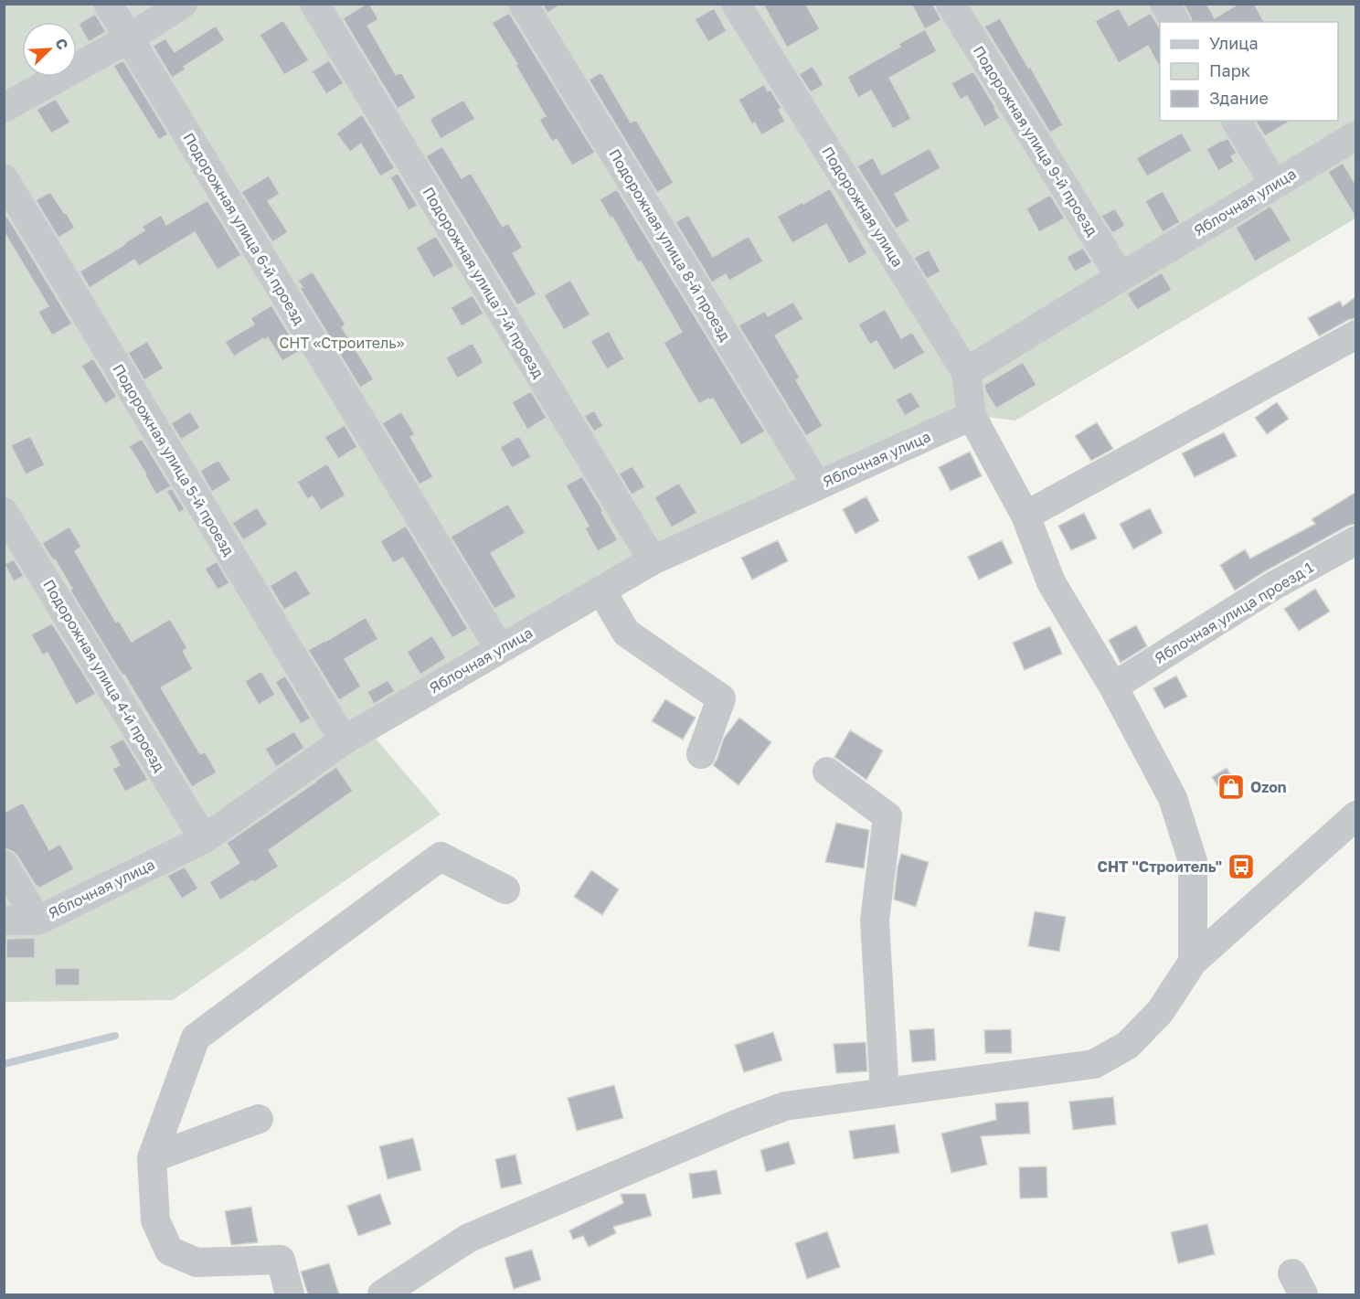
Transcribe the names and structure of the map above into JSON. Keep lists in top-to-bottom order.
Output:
{
  "streets": {
    "street": [
      "Подорожная улица 9-й проезд",
      "Яблочная улица",
      "Подорожная улица",
      "Подорожная улица 6-й проезд",
      "Подорожная улица 8-й проезд",
      "Подорожная улица 7-й проезд",
      "Подорожная улица 5-й проезд",
      "Яблочная улица проезд 1",
      "Подорожная улица 4-й проезд"
    ]
  },
  "crossings": [
    ["Подорожная улица 9-й проезд", "Яблочная улица"],
    ["Яблочная улица", "Подорожная улица"],
    ["Яблочная улица", "Подорожная улица 6-й проезд"],
    ["Яблочная улица", "Подорожная улица 8-й проезд"],
    ["Яблочная улица", "Подорожная улица 7-й проезд"],
    ["Яблочная улица", "Подорожная улица 5-й проезд"],
    ["Яблочная улица", "Подорожная улица 4-й проезд"]
  ],
  "parks": ["СНТ «Строитель»"],
  "places": {
    "shop": ["Ozon"],
    "bus stop": ["СНТ \"Строитель\""]
  },
  "legend": ["Улица", "Парк", "Здание"],
  "north": "top right"
}
